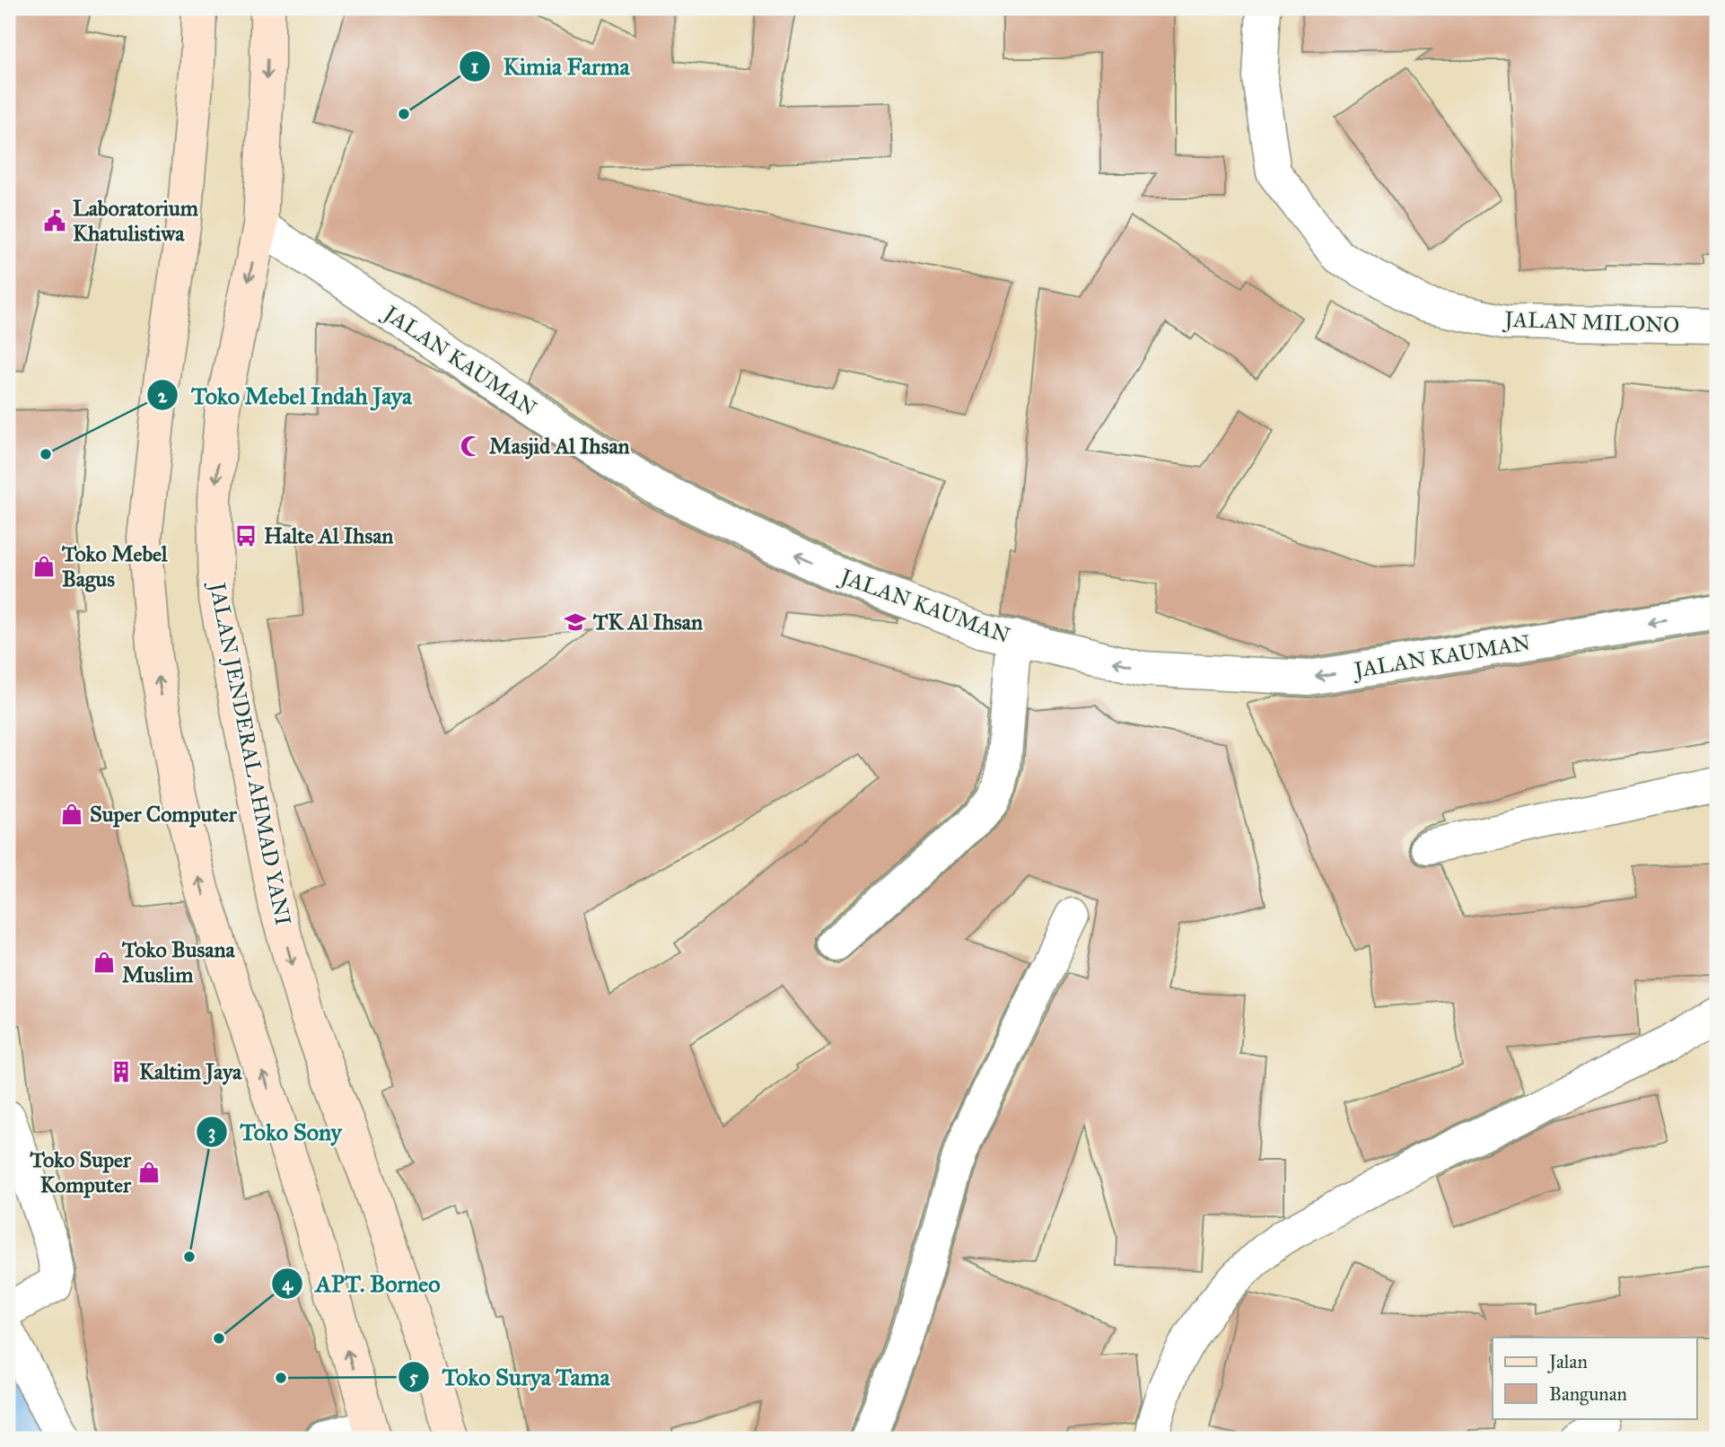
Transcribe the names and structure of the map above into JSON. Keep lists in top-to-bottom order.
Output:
{
  "streets": {
    "main road": ["JALAN JENDERAL AHMAD YANI"],
    "street": ["JALAN MILONO", "JALAN KAUMAN"]
  },
  "crossings": [
    ["JALAN KAUMAN", "JALAN JENDERAL AHMAD YANI"]
  ],
  "one_way": ["JALAN KAUMAN"],
  "places": {
    "other": [
      "Kimia Farma",
      "Toko Mebel Indah Jaya",
      "Toko Sony",
      "APT. Borneo",
      "Toko Surya Tama"
    ],
    "public building": ["Laboratorium Khatulistiwa"],
    "mosque": ["Masjid Al Ihsan"],
    "bus stop": ["Halte Al Ihsan"],
    "shop": [
      "Toko Mebel Bagus",
      "Super Computer",
      "Toko Busana Muslim",
      "Toko Super Komputer"
    ],
    "school or university": ["TK Al Ihsan"],
    "building": ["Kaltim Jaya"]
  },
  "legend": ["Jalan", "Bangunan"]
}
